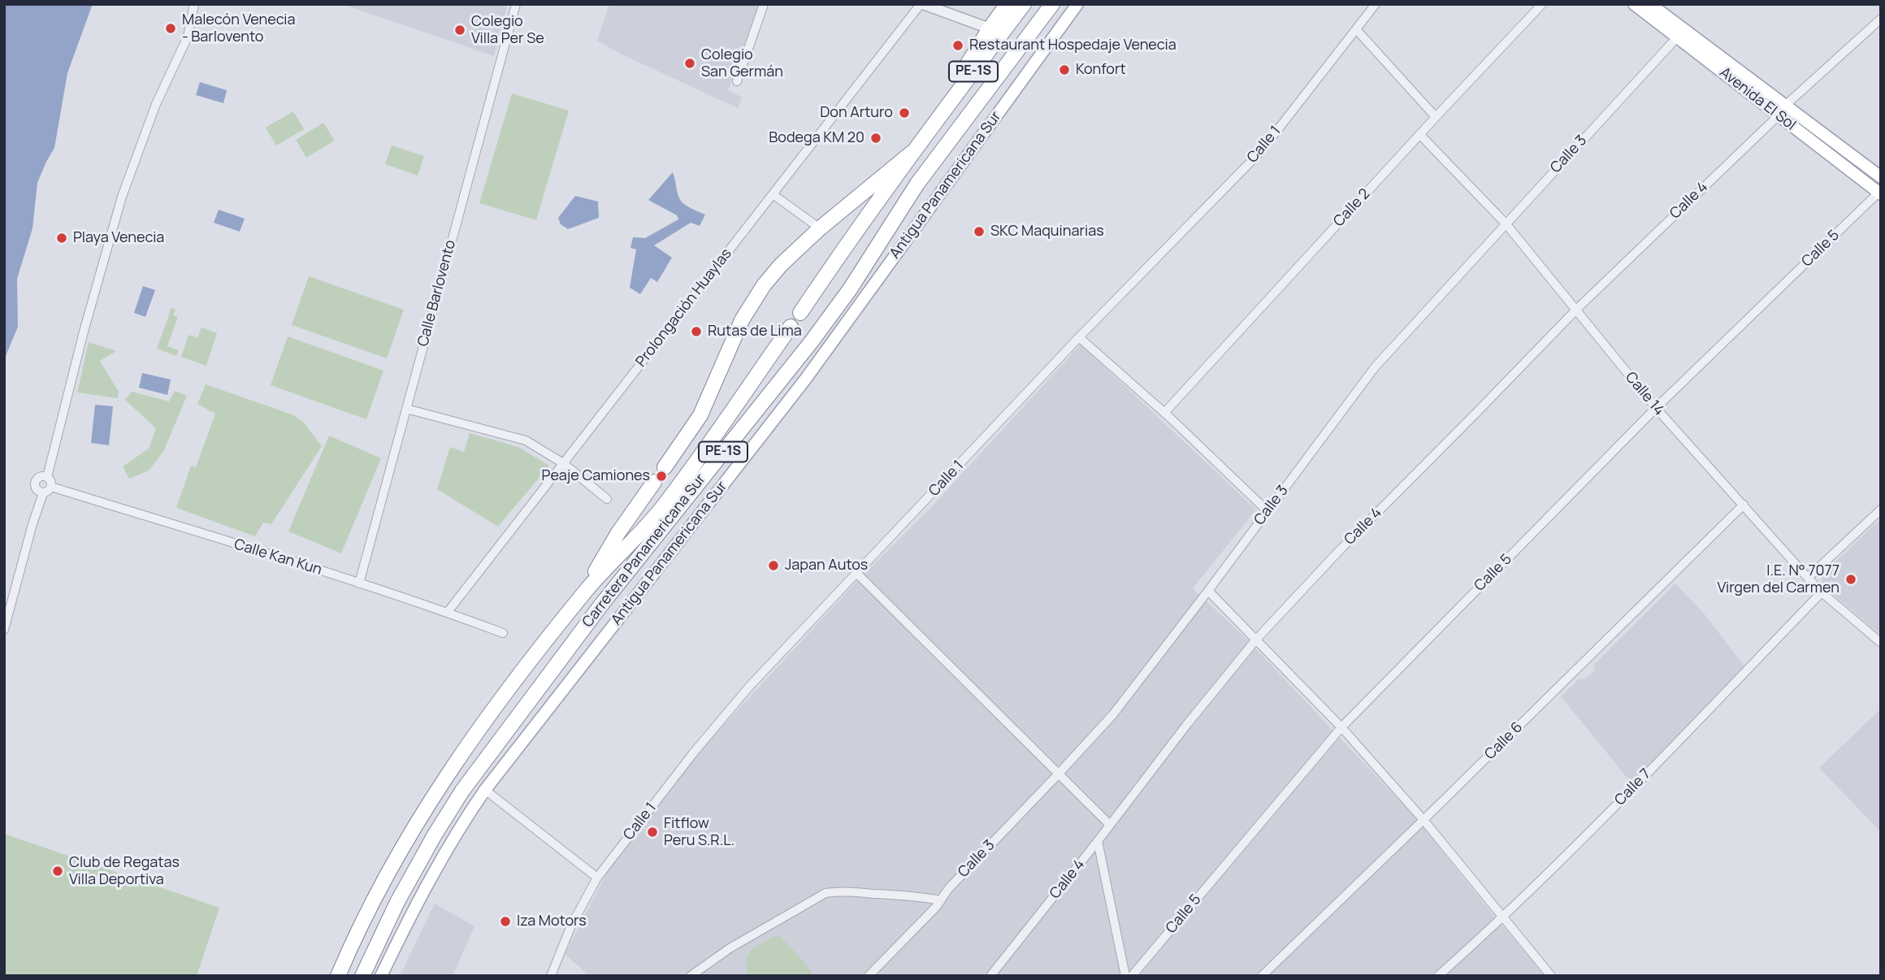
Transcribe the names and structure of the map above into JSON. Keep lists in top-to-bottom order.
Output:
{
  "streets": {
    "highway": ["PE-1S", "Carretera Panamericana Sur"],
    "main road": ["Avenida El Sol", "Antigua Panamericana Sur"],
    "street": [
      "Calle 1",
      "Calle 3",
      "Calle 4",
      "Calle 2",
      "Calle 5",
      "Calle Barlovento",
      "Prolongación Huaylas",
      "Calle 14",
      "Calle Kan Kun",
      "Calle 6",
      "Calle 7"
    ]
  },
  "crossings": [
    ["Avenida El Sol", "Calle 3"],
    ["Avenida El Sol", "Calle 4"],
    ["Avenida El Sol", "Calle 5"],
    ["Calle 3", "Calle 14"],
    ["Calle 4", "Calle 14"],
    ["Calle 2", "Calle 14"],
    ["Calle 5", "Calle 14"],
    ["Calle Barlovento", "Calle Kan Kun"],
    ["Prolongación Huaylas", "Calle Kan Kun"],
    ["Calle 14", "Calle 6"],
    ["Calle 14", "Calle 7"]
  ],
  "places": [
    "Malecón Venecia - Barlovento",
    "Colegio Villa Per Se",
    "Restaurant Hospedaje Venecia",
    "Colegio San Germán",
    "Konfort",
    "Don Arturo",
    "Bodega KM 20",
    "SKC Maquinarias",
    "Playa Venecia",
    "Rutas de Lima",
    "Peaje Camiones",
    "Japan Autos",
    "I.E. N° 7077 Virgen del Carmen",
    "Fitflow Peru S.R.L.",
    "Club de Regatas Villa Deportiva",
    "Iza Motors"
  ]
}
